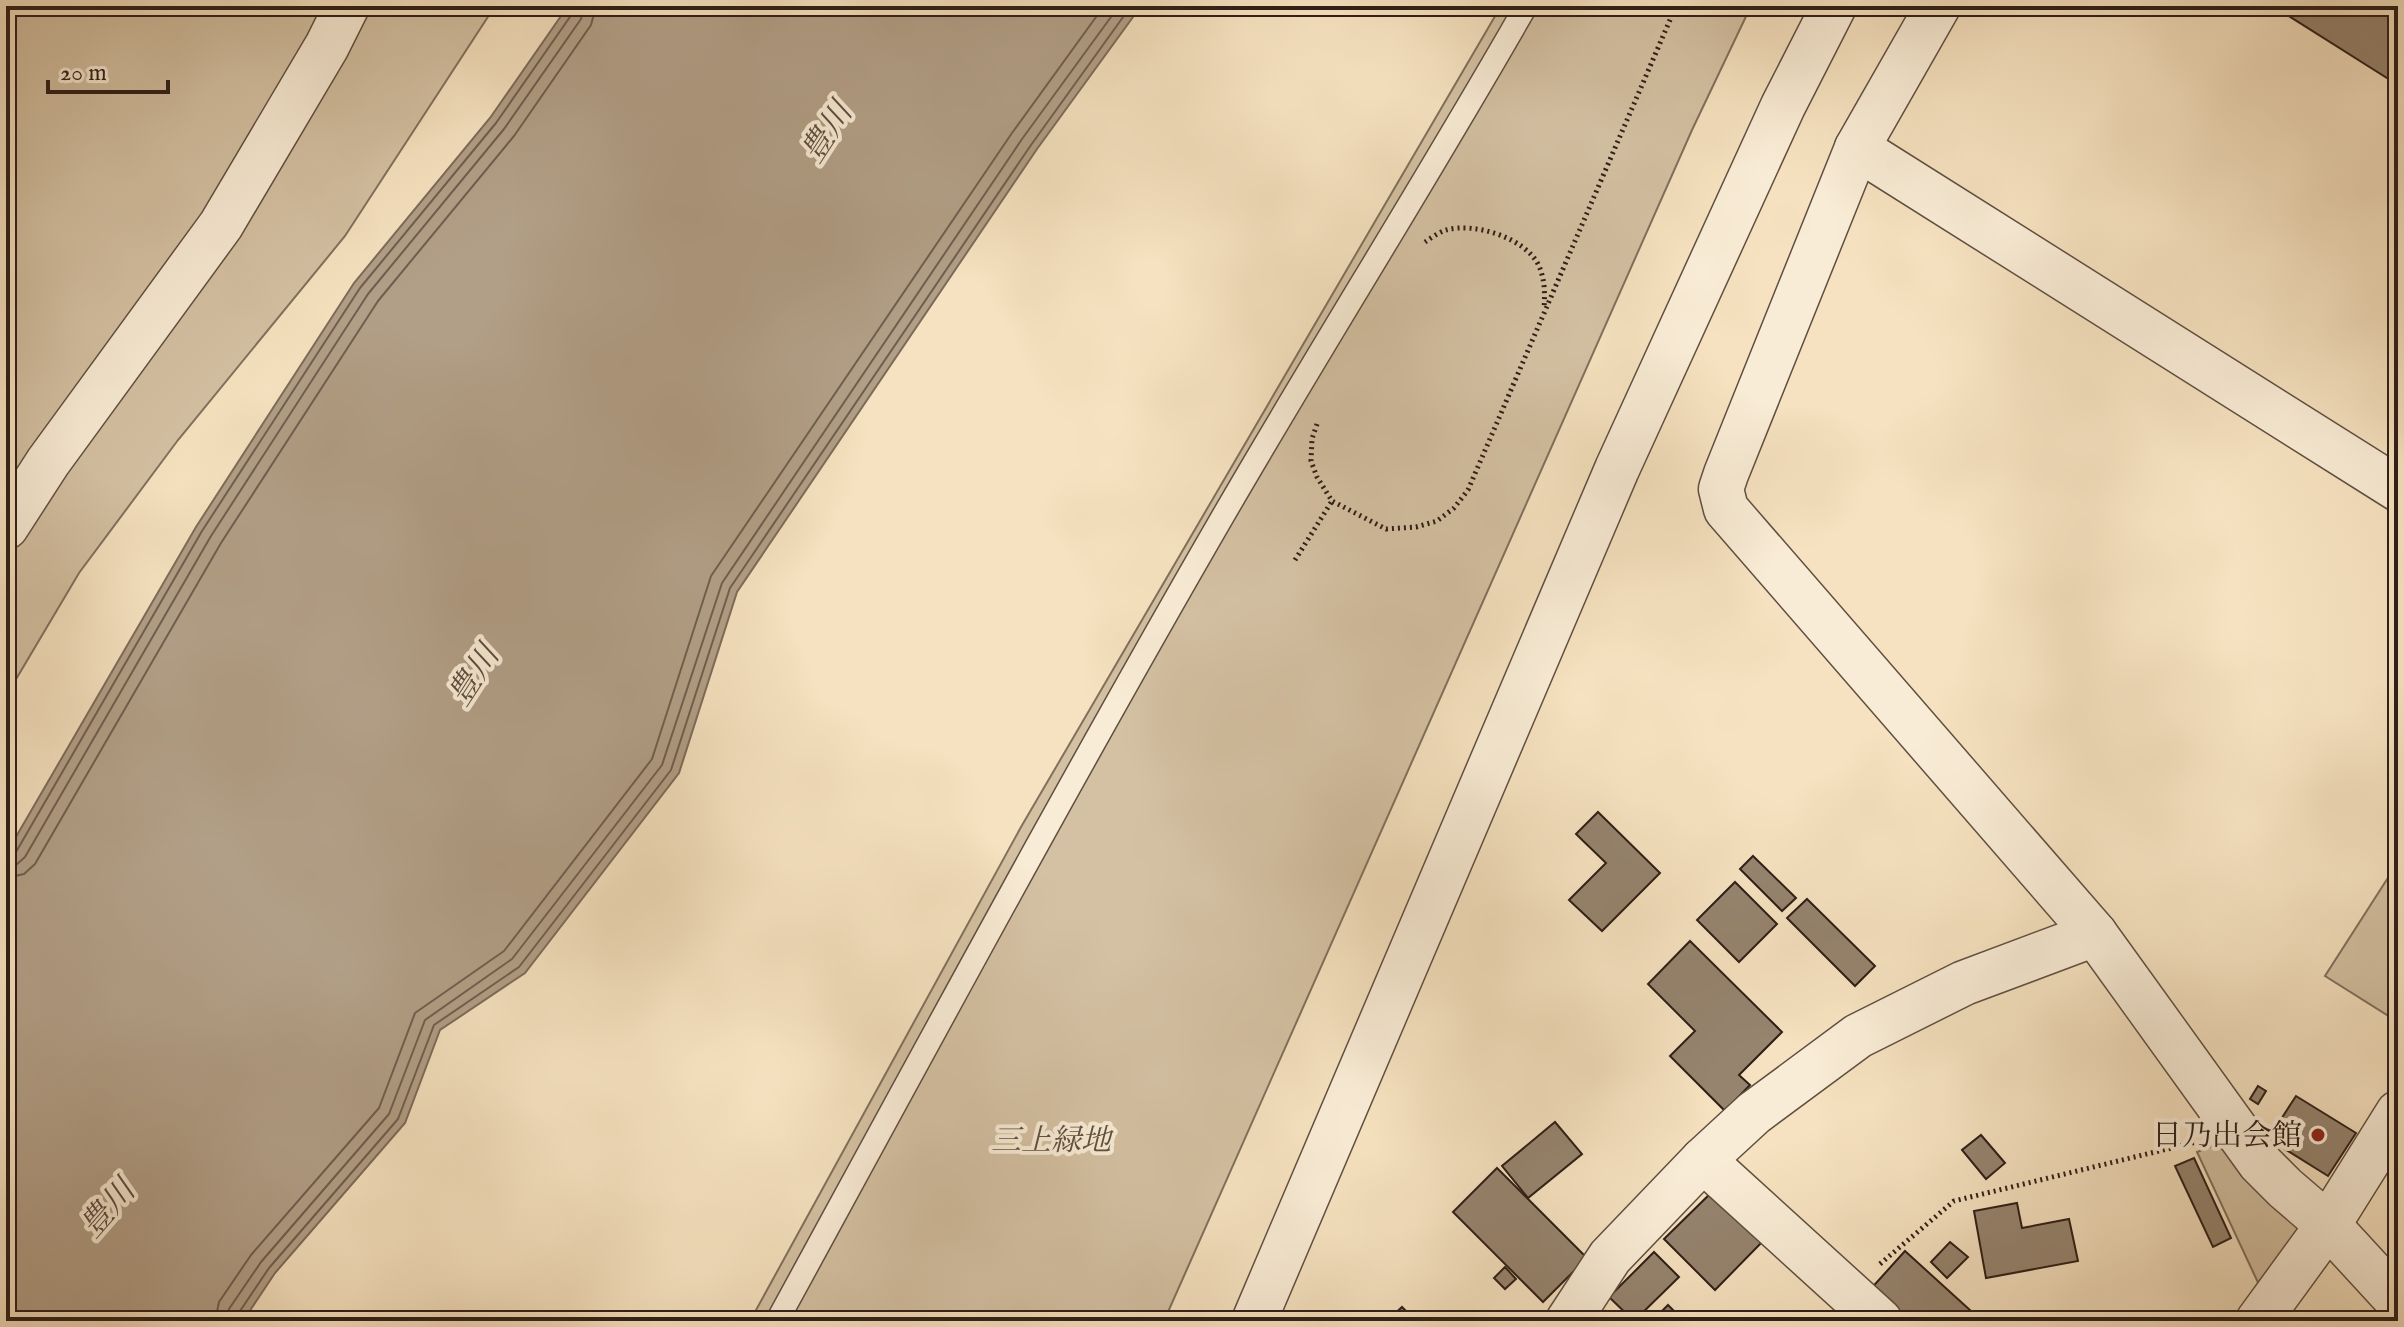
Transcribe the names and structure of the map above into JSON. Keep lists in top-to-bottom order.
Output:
{
  "water": ["豊川"],
  "parks": ["三上緑地"],
  "places": ["日乃出会館"],
  "scale_bar": "20 m"
}
